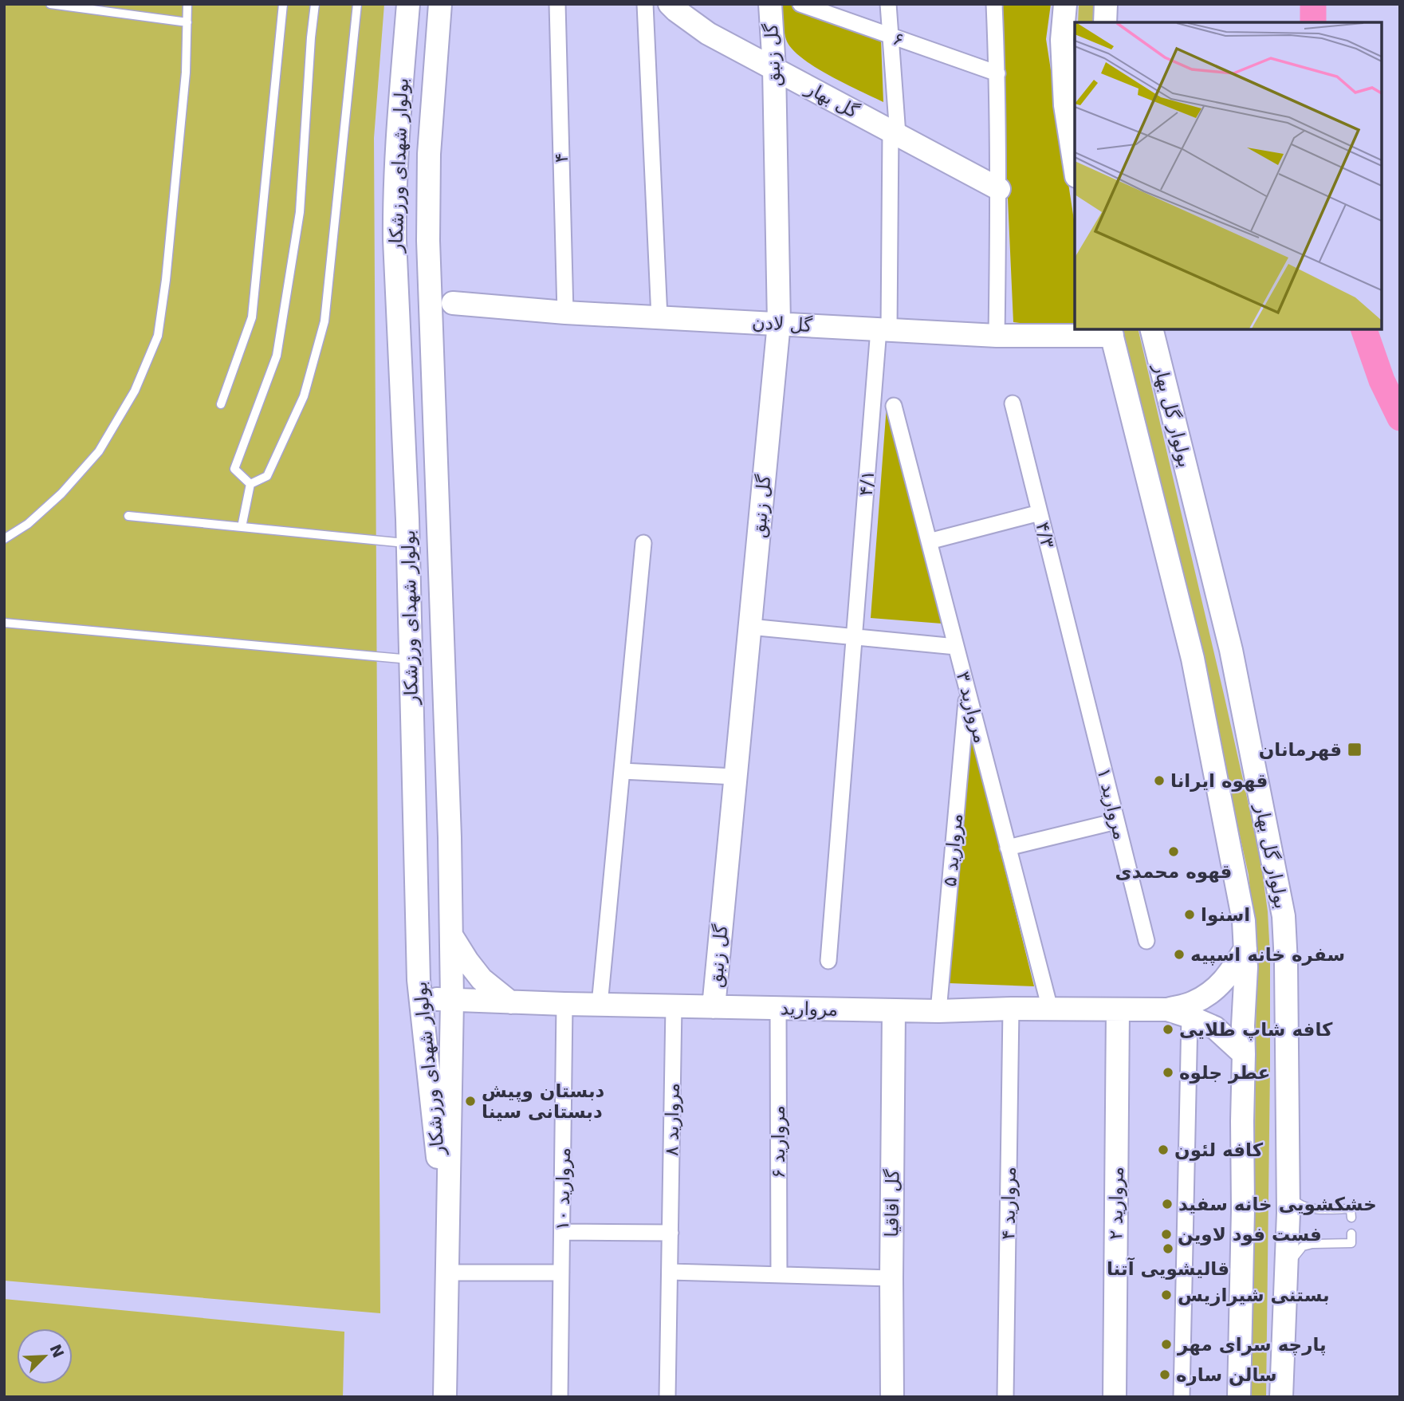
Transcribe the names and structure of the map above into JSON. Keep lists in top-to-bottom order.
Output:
{
  "streets": {
    "main road": [
      "گل زنبق",
      "گل بهار",
      "بولوار شهدای ورزشکار",
      "گل لادن",
      "بولوار گل بهار",
      "مروارید",
      "گل اقاقیا",
      "مروارید ۲"
    ],
    "street": [
      "۶",
      "۴",
      "۴/۱",
      "۴/۳",
      "مروارید ۳",
      "مروارید ۱",
      "مروارید ۵",
      "مروارید ۸",
      "مروارید ۶",
      "مروارید ۱۰",
      "مروارید ۴"
    ]
  },
  "crossings": [
    ["گل زنبق", "گل بهار"],
    ["گل زنبق", "گل لادن"],
    ["گل زنبق", "مروارید"],
    ["۴", "گل لادن"],
    ["بولوار شهدای ورزشکار", "مروارید"],
    ["گل لادن", "۴/۱"],
    ["۴/۳", "مروارید ۱"],
    ["مروارید ۳", "مروارید ۵"],
    ["مروارید ۳", "مروارید"],
    ["مروارید ۵", "مروارید"],
    ["مروارید", "مروارید ۸"],
    ["مروارید", "مروارید ۶"],
    ["مروارید", "مروارید ۱۰"],
    ["مروارید", "گل اقاقیا"],
    ["مروارید", "مروارید ۴"],
    ["مروارید", "مروارید ۲"]
  ],
  "places": {
    "transit": ["قهرمانان"],
    "other": [
      "قهوه ایرانا",
      "قهوه محمدی",
      "اسنوا",
      "سفره خانه اسپیه",
      "کافه شاپ طلایی",
      "عطر جلوه",
      "دبستان وپیش دبستانی سینا",
      "کافه لئون",
      "خشکشویی خانه سفید",
      "فست فود لاوین",
      "قالیشویی آتنا",
      "بستنی شیرازیس",
      "پارچه سرای مهر",
      "سالن ساره"
    ]
  },
  "north": "top right"
}
